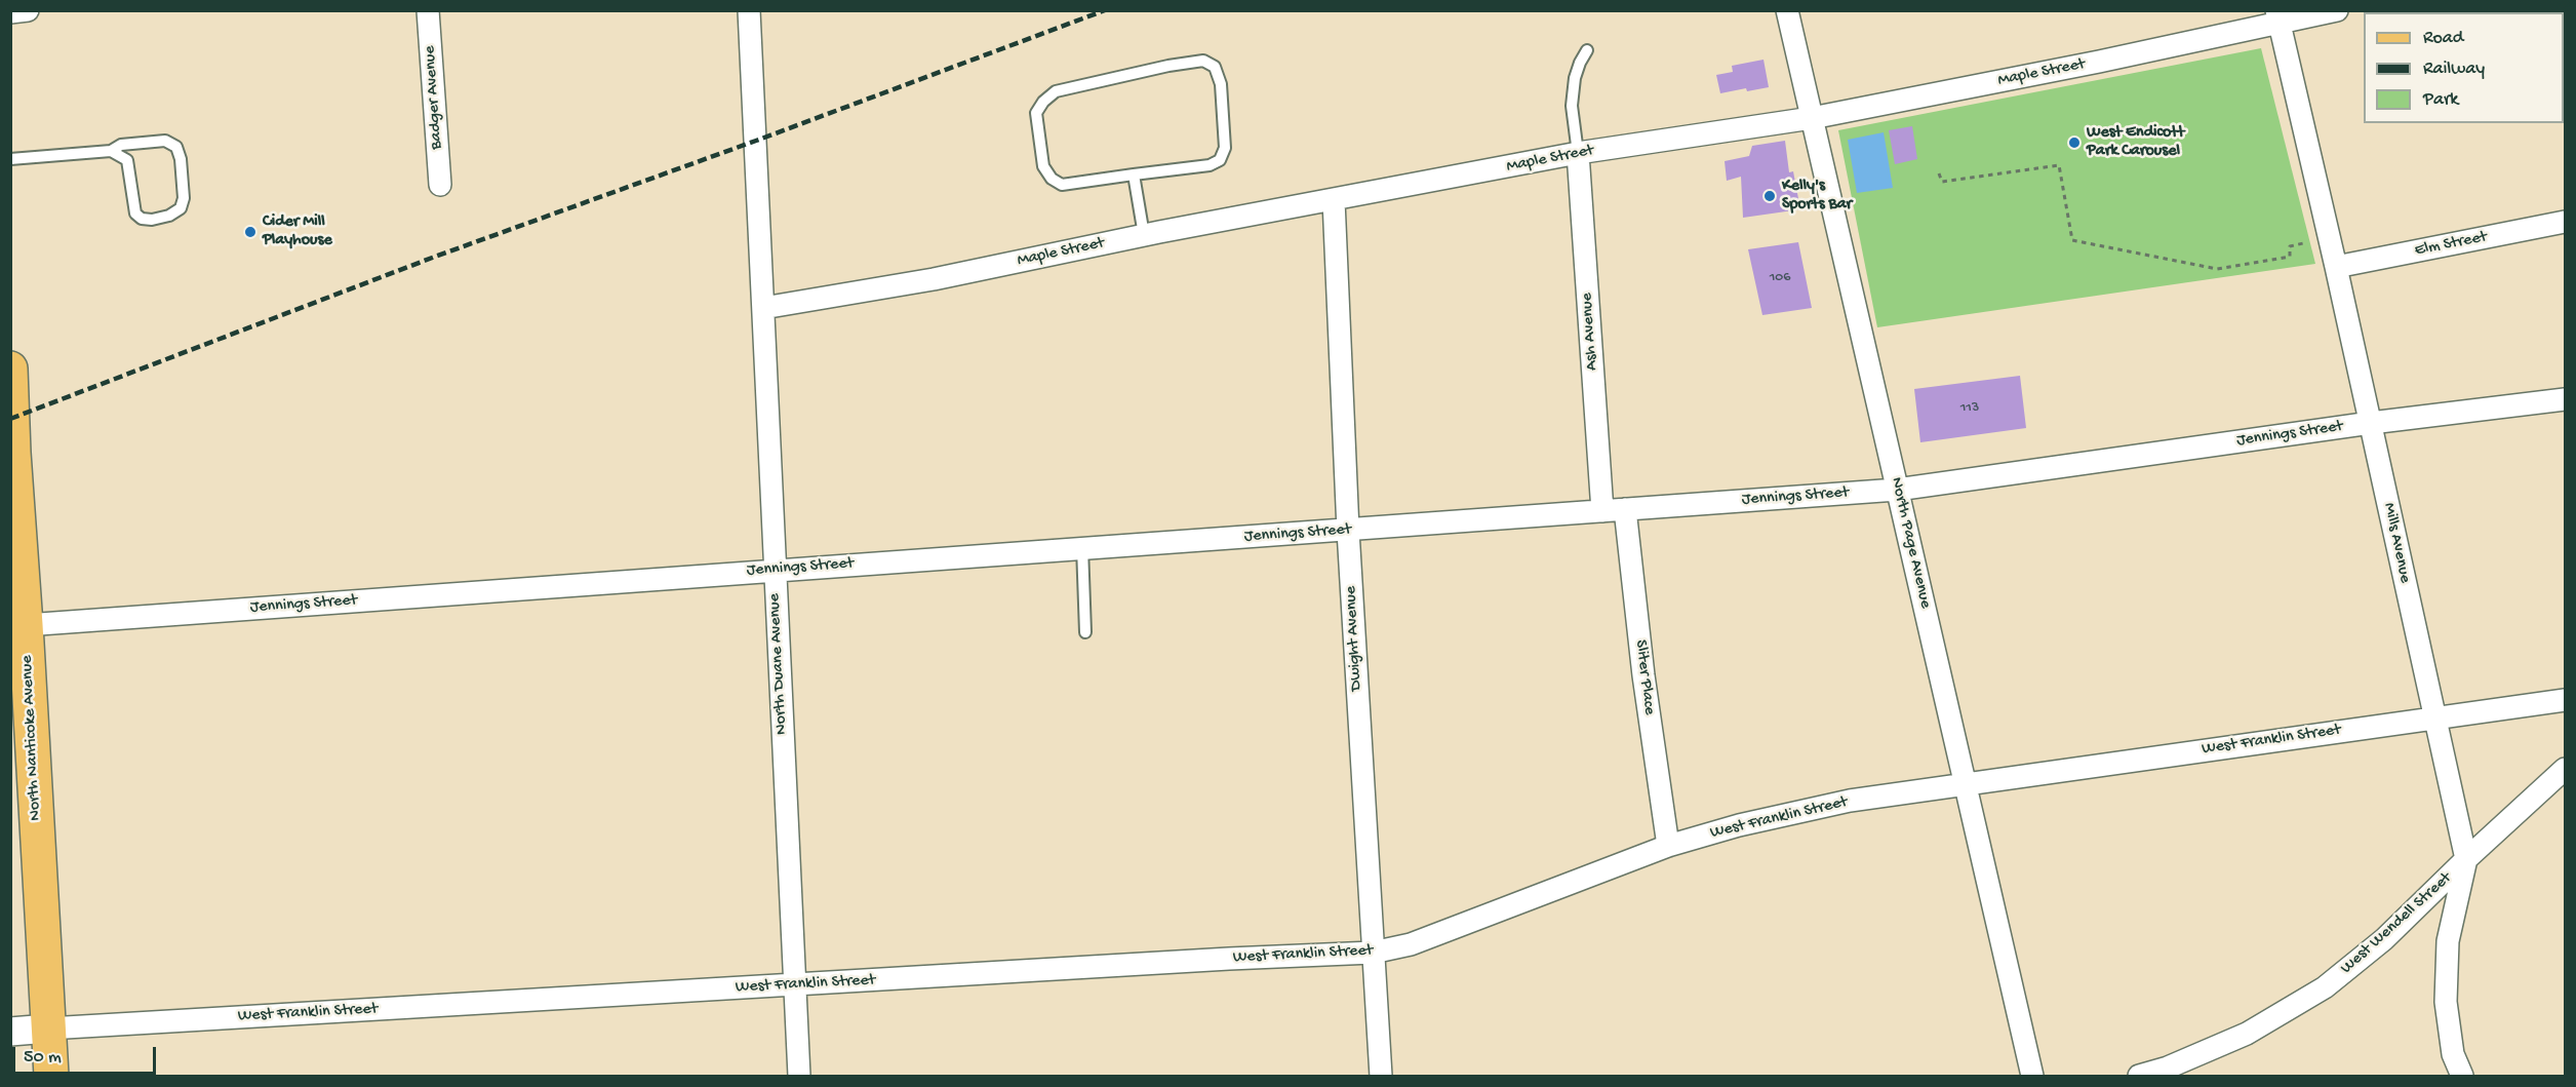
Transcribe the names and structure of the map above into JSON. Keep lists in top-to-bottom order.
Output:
{
  "streets": {
    "main road": ["North Nanticoke Avenue"],
    "street": [
      "Maple Street",
      "Badger Avenue",
      "Elm Street",
      "Ash Avenue",
      "Jennings Street",
      "North Page Avenue",
      "Mills Avenue",
      "Dwight Avenue",
      "North Duane Avenue",
      "Sliter Place",
      "West Franklin Street",
      "West Wendell Street"
    ]
  },
  "crossings": [
    ["Maple Street", "Ash Avenue"],
    ["Maple Street", "North Page Avenue"],
    ["Maple Street", "Mills Avenue"],
    ["Maple Street", "Dwight Avenue"],
    ["Maple Street", "North Duane Avenue"],
    ["Elm Street", "Mills Avenue"],
    ["Ash Avenue", "Jennings Street"],
    ["Jennings Street", "North Page Avenue"],
    ["Jennings Street", "Mills Avenue"],
    ["Jennings Street", "Dwight Avenue"],
    ["Jennings Street", "North Duane Avenue"],
    ["Jennings Street", "Sliter Place"],
    ["Jennings Street", "North Nanticoke Avenue"],
    ["North Page Avenue", "West Franklin Street"],
    ["Mills Avenue", "West Franklin Street"],
    ["Mills Avenue", "West Wendell Street"],
    ["Dwight Avenue", "West Franklin Street"],
    ["North Duane Avenue", "West Franklin Street"],
    ["Sliter Place", "West Franklin Street"],
    ["North Nanticoke Avenue", "West Franklin Street"]
  ],
  "places": ["West Endicott Park Carousel", "Kelly's Sports Bar", "Cider Mill Playhouse"],
  "house_numbers": ["106", "113"],
  "legend": ["Road", "Railway", "Park"],
  "scale_bar": "50 m"
}
